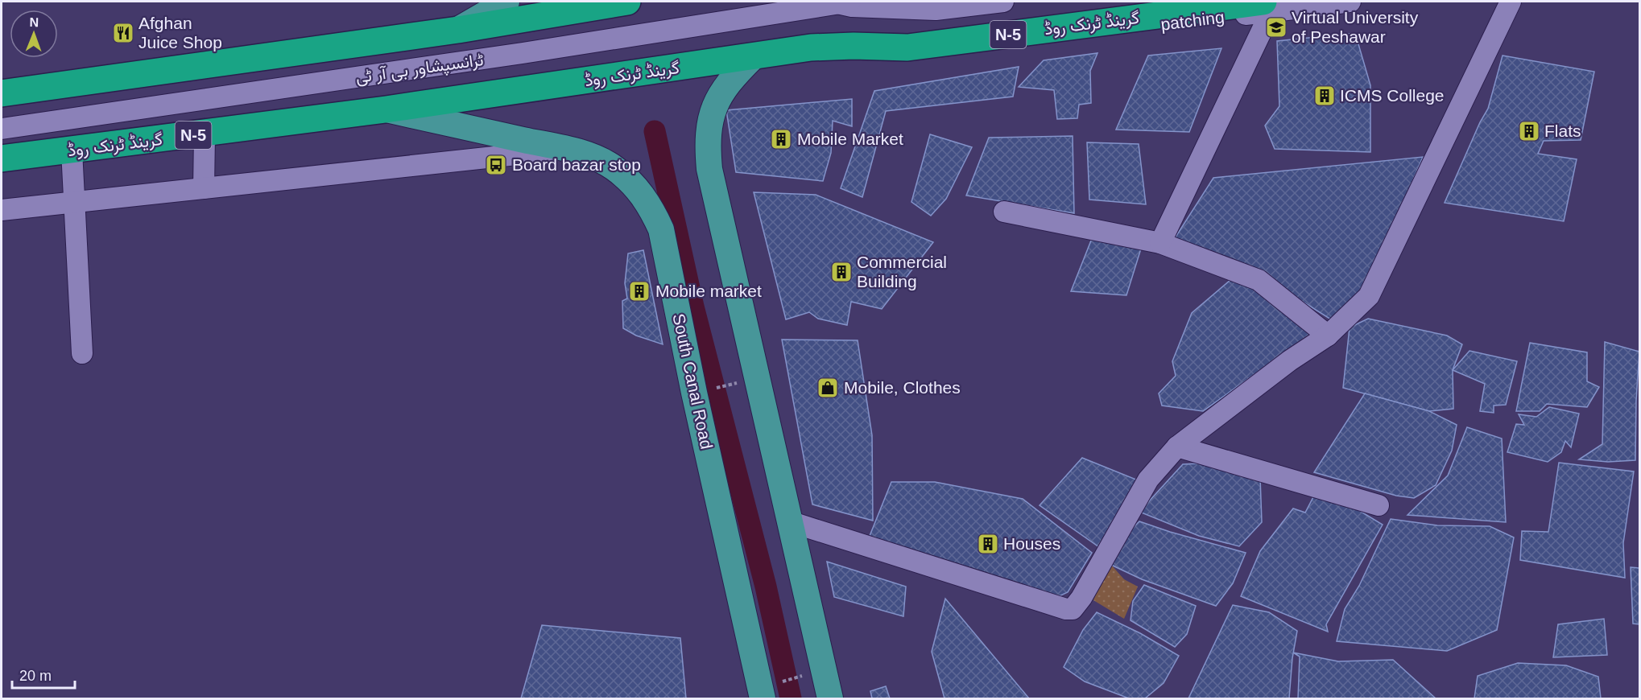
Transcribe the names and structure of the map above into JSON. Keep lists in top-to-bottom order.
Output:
{
  "streets": {
    "highway": ["گرینڈ ٹرنک روڈ", "N-5"],
    "main road": ["South Canal Road"],
    "street": ["patching", "ٹرانسپشاور بی آر ٹی"]
  },
  "crossings": [
    ["patching", "گرینڈ ٹرنک روڈ"],
    ["گرینڈ ٹرنک روڈ", "South Canal Road"]
  ],
  "places": {
    "school or university": ["Virtual University of Peshawar"],
    "restaurant": ["Afghan Juice Shop"],
    "building": [
      "ICMS College",
      "Flats",
      "Mobile Market",
      "Commercial Building",
      "Mobile market",
      "Houses"
    ],
    "bus stop": ["Board bazar stop"],
    "shop": ["Mobile, Clothes"]
  },
  "scale_bar": "20 m",
  "north": "top"
}
